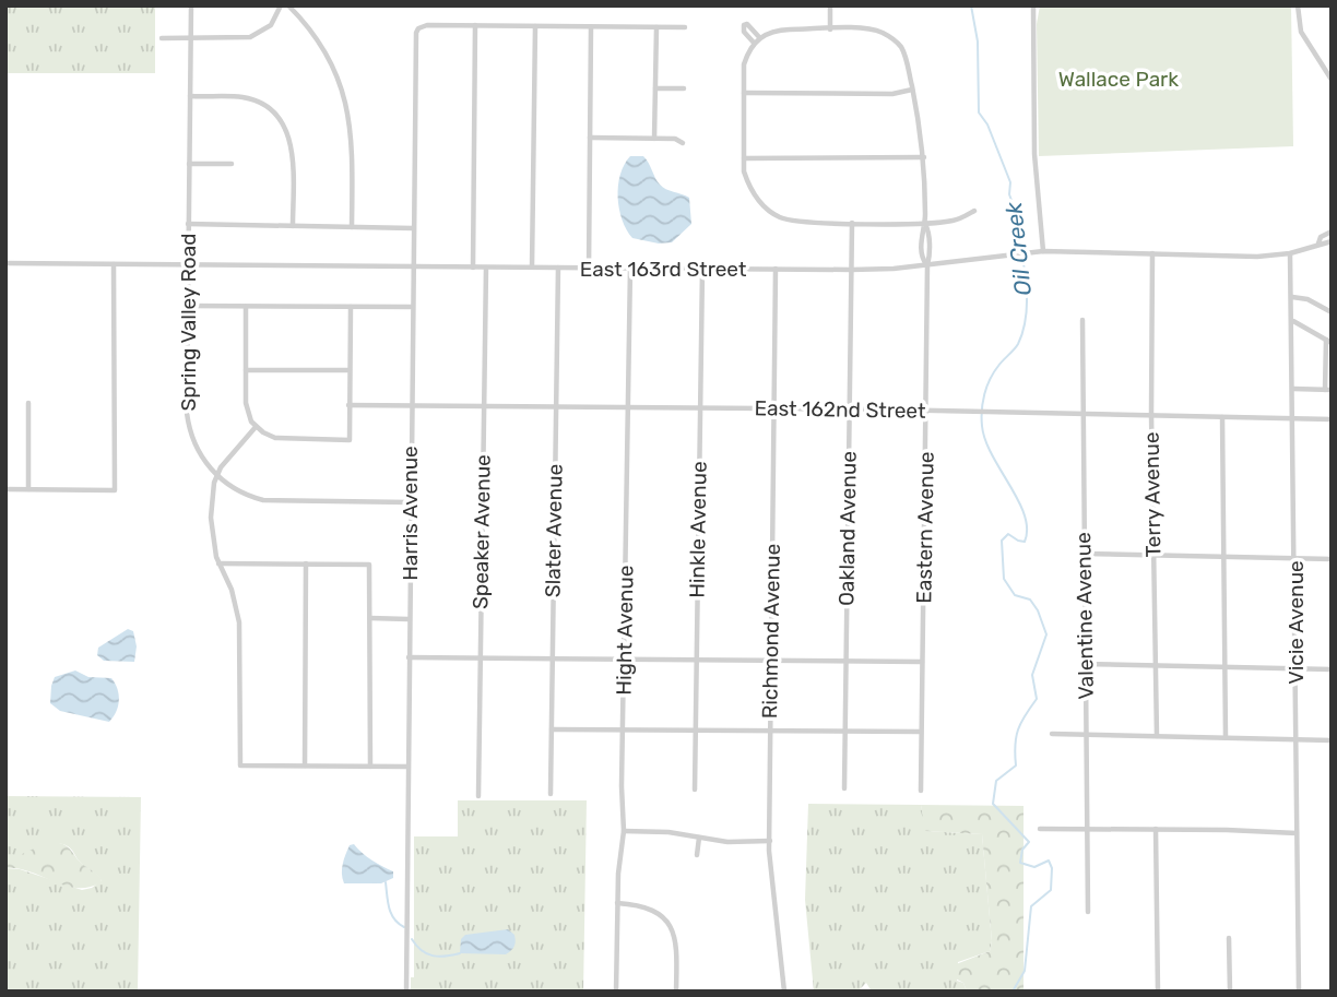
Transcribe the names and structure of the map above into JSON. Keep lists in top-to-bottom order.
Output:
{
  "streets": {
    "street": [
      "East 163rd Street",
      "Spring Valley Road",
      "East 162nd Street",
      "Terry Avenue",
      "Harris Avenue",
      "Eastern Avenue",
      "Oakland Avenue",
      "Hinkle Avenue",
      "Slater Avenue",
      "Speaker Avenue",
      "Valentine Avenue",
      "Vicie Avenue",
      "Hight Avenue",
      "Richmond Avenue"
    ]
  },
  "crossings": [
    ["East 163rd Street", "Spring Valley Road"],
    ["East 163rd Street", "Terry Avenue"],
    ["East 163rd Street", "Harris Avenue"],
    ["East 163rd Street", "Eastern Avenue"],
    ["East 163rd Street", "Oakland Avenue"],
    ["East 163rd Street", "Hinkle Avenue"],
    ["East 163rd Street", "Slater Avenue"],
    ["East 163rd Street", "Speaker Avenue"],
    ["East 163rd Street", "Vicie Avenue"],
    ["East 163rd Street", "Hight Avenue"],
    ["East 163rd Street", "Richmond Avenue"],
    ["Spring Valley Road", "Harris Avenue"],
    ["East 162nd Street", "Terry Avenue"],
    ["East 162nd Street", "Harris Avenue"],
    ["East 162nd Street", "Eastern Avenue"],
    ["East 162nd Street", "Oakland Avenue"],
    ["East 162nd Street", "Hinkle Avenue"],
    ["East 162nd Street", "Slater Avenue"],
    ["East 162nd Street", "Speaker Avenue"],
    ["East 162nd Street", "Valentine Avenue"],
    ["East 162nd Street", "Vicie Avenue"],
    ["East 162nd Street", "Hight Avenue"],
    ["East 162nd Street", "Richmond Avenue"]
  ],
  "water": ["Oil Creek"],
  "parks": ["Wallace Park"]
}
